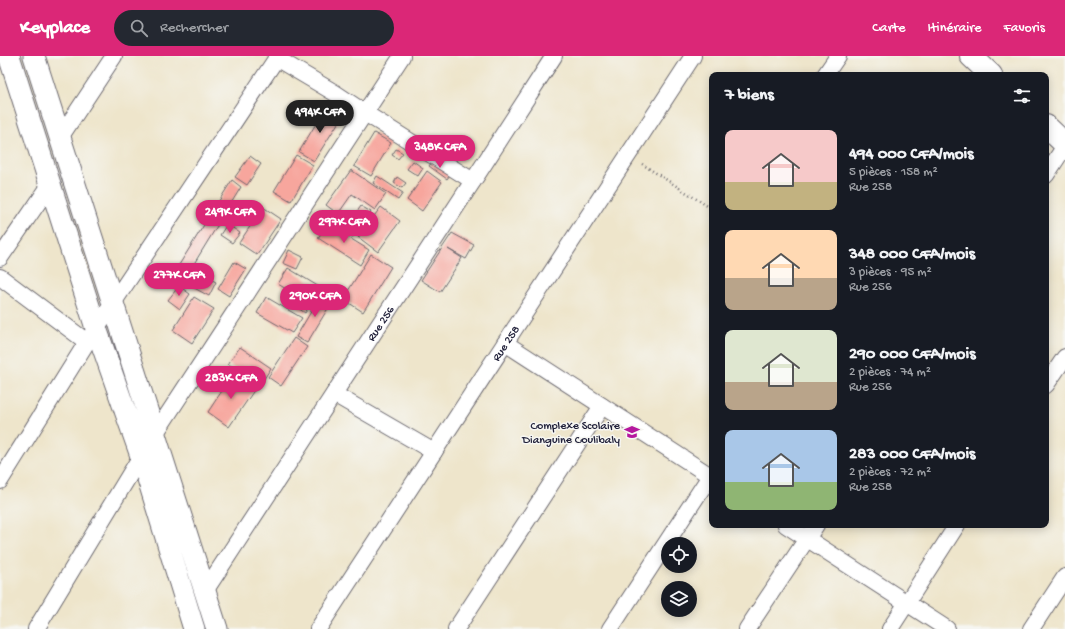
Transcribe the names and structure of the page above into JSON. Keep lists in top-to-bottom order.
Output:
{
  "streets": {
    "street": ["Rue 256", "Rue 258"]
  },
  "places": {
    "school or university": ["Complexe Scolaire Dianguine Coulibaly"]
  },
  "page": {
    "header": "Keyplace",
    "search": "Rechercher",
    "nav": ["Carte", "Itinéraire", "Favoris"],
    "heading": "7 biens",
    "price": [
      "494K CFA",
      "348K CFA",
      "249K CFA",
      "297K CFA",
      "277K CFA",
      "290K CFA",
      "283K CFA"
    ],
    "list": [
      {
        "name": "494 000 CFA/mois",
        "note": "5 pièces · 158 m² · Rue 258"
      },
      {
        "name": "348 000 CFA/mois",
        "note": "3 pièces · 95 m² · Rue 256"
      },
      {
        "name": "290 000 CFA/mois",
        "note": "2 pièces · 74 m² · Rue 256"
      },
      {
        "name": "283 000 CFA/mois",
        "note": "2 pièces · 72 m² · Rue 258"
      }
    ]
  }
}
